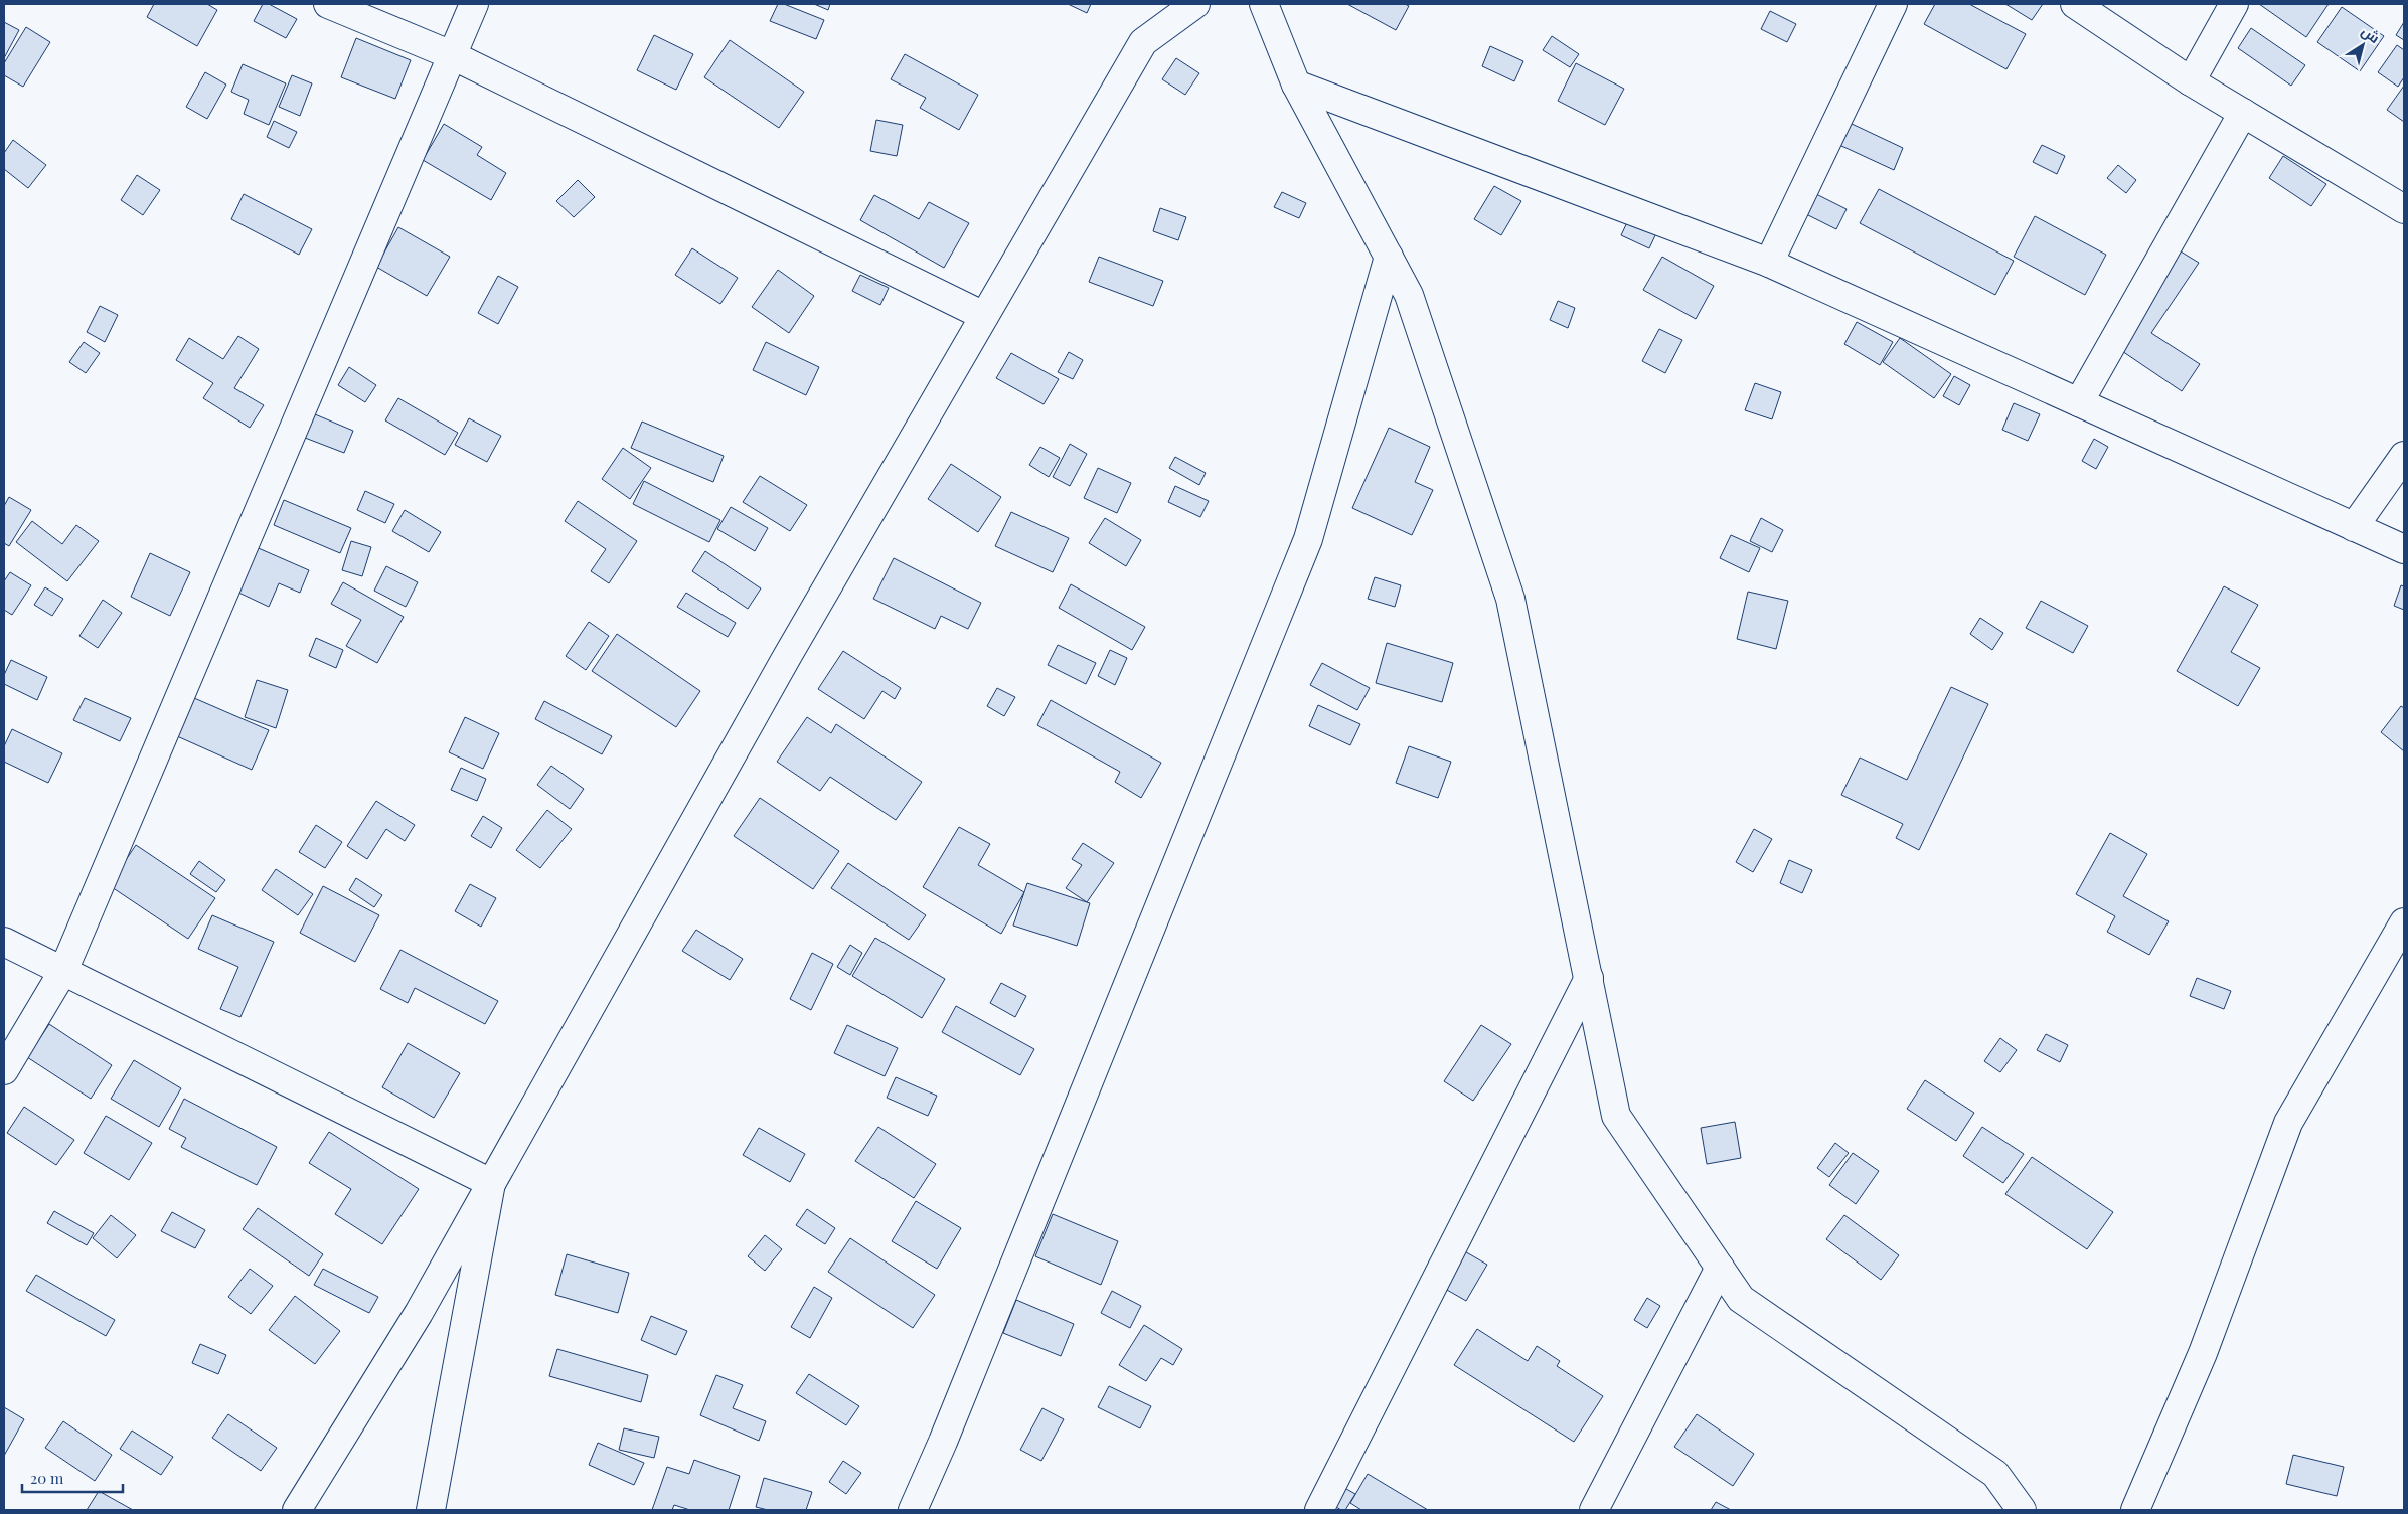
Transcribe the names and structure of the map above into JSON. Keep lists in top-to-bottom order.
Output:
{
  "scale_bar": "20 m",
  "north": "top right"
}
